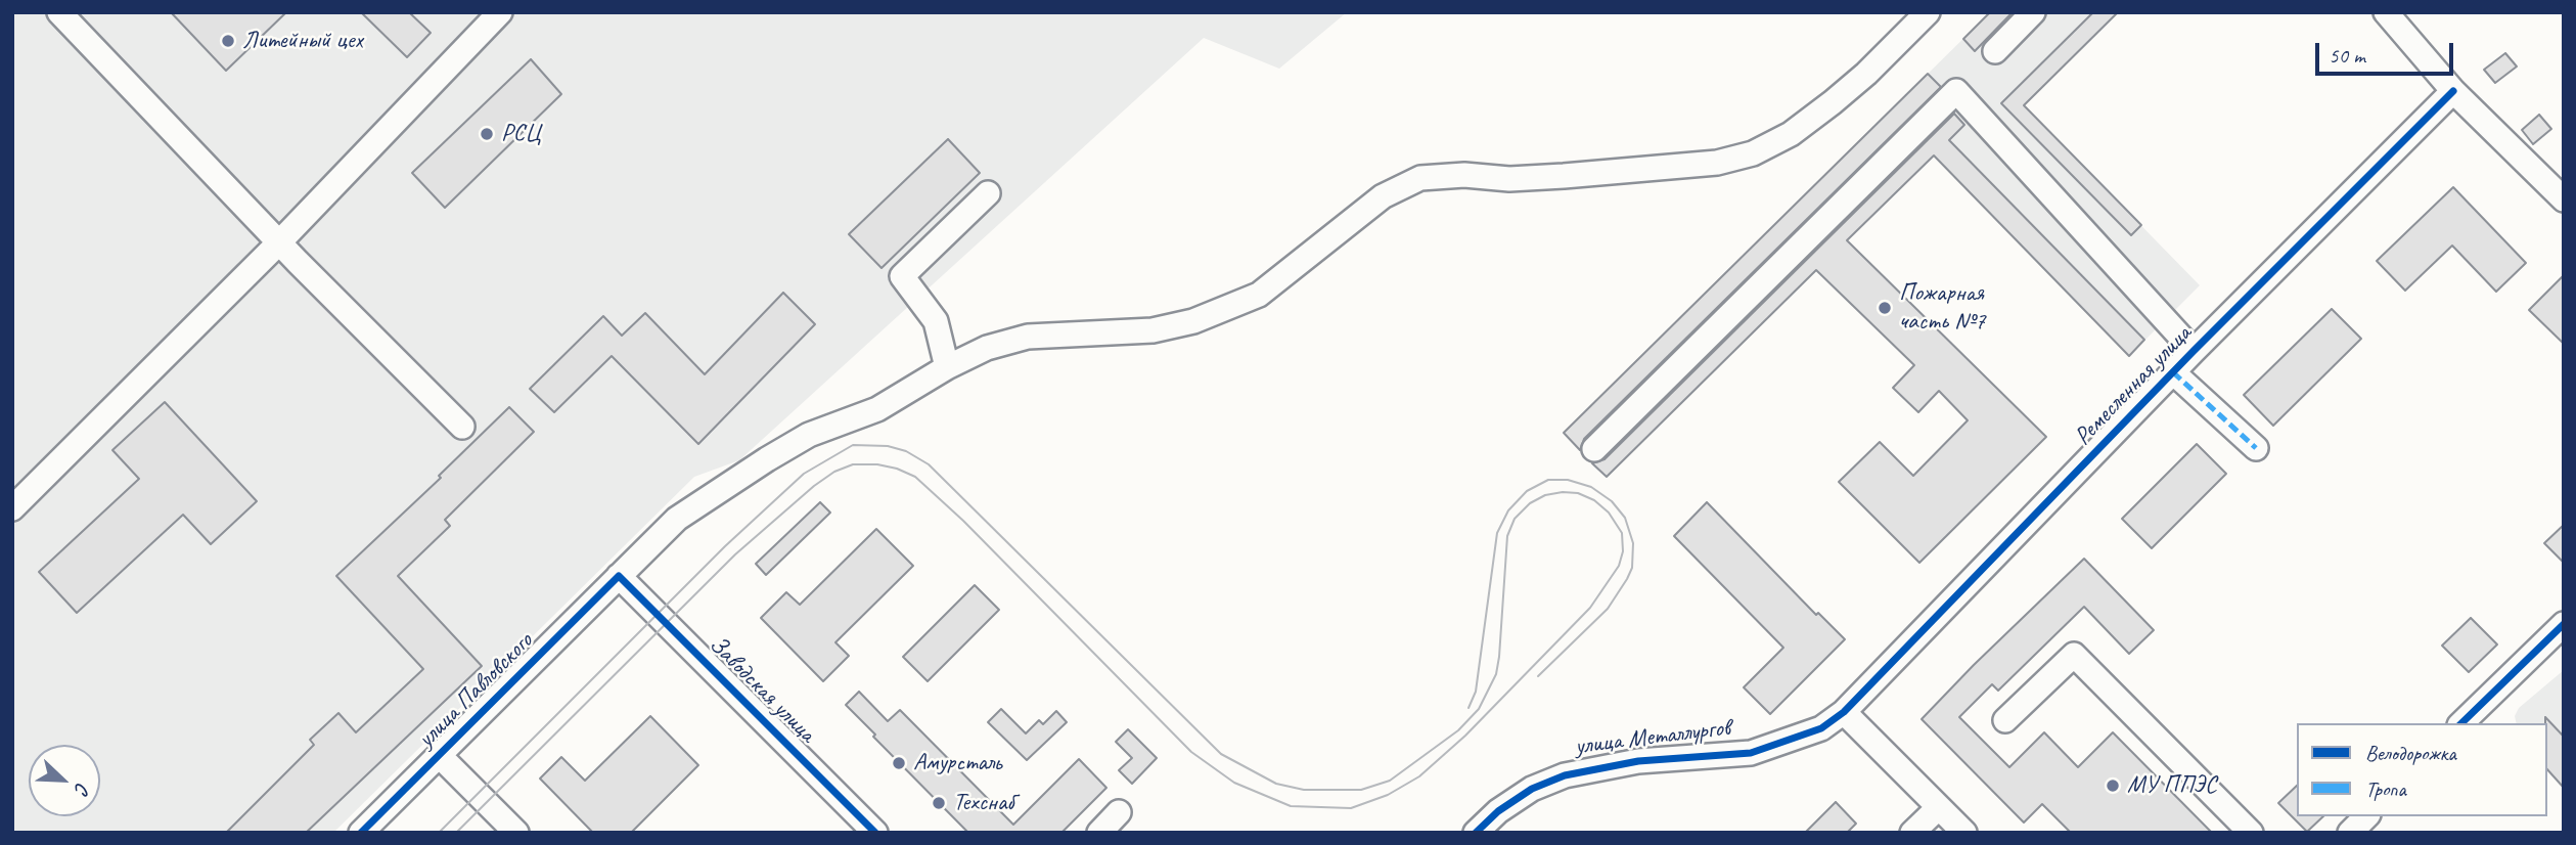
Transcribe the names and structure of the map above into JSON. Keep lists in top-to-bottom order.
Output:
{
  "streets": {
    "street": [
      "Ремесленная улица",
      "Заводская улица",
      "улица Павловского",
      "улица Металлургов"
    ]
  },
  "crossings": [
    ["Ремесленная улица", "улица Металлургов"],
    ["Заводская улица", "улица Павловского"]
  ],
  "places": [
    "Литейный цех",
    "РСЦ",
    "Пожарная часть №7",
    "Амурсталь",
    "МУ ППЭС",
    "Техснаб"
  ],
  "legend": ["Велодорожка", "Тропа"],
  "scale_bar": "50 m",
  "north": "bottom right"
}
